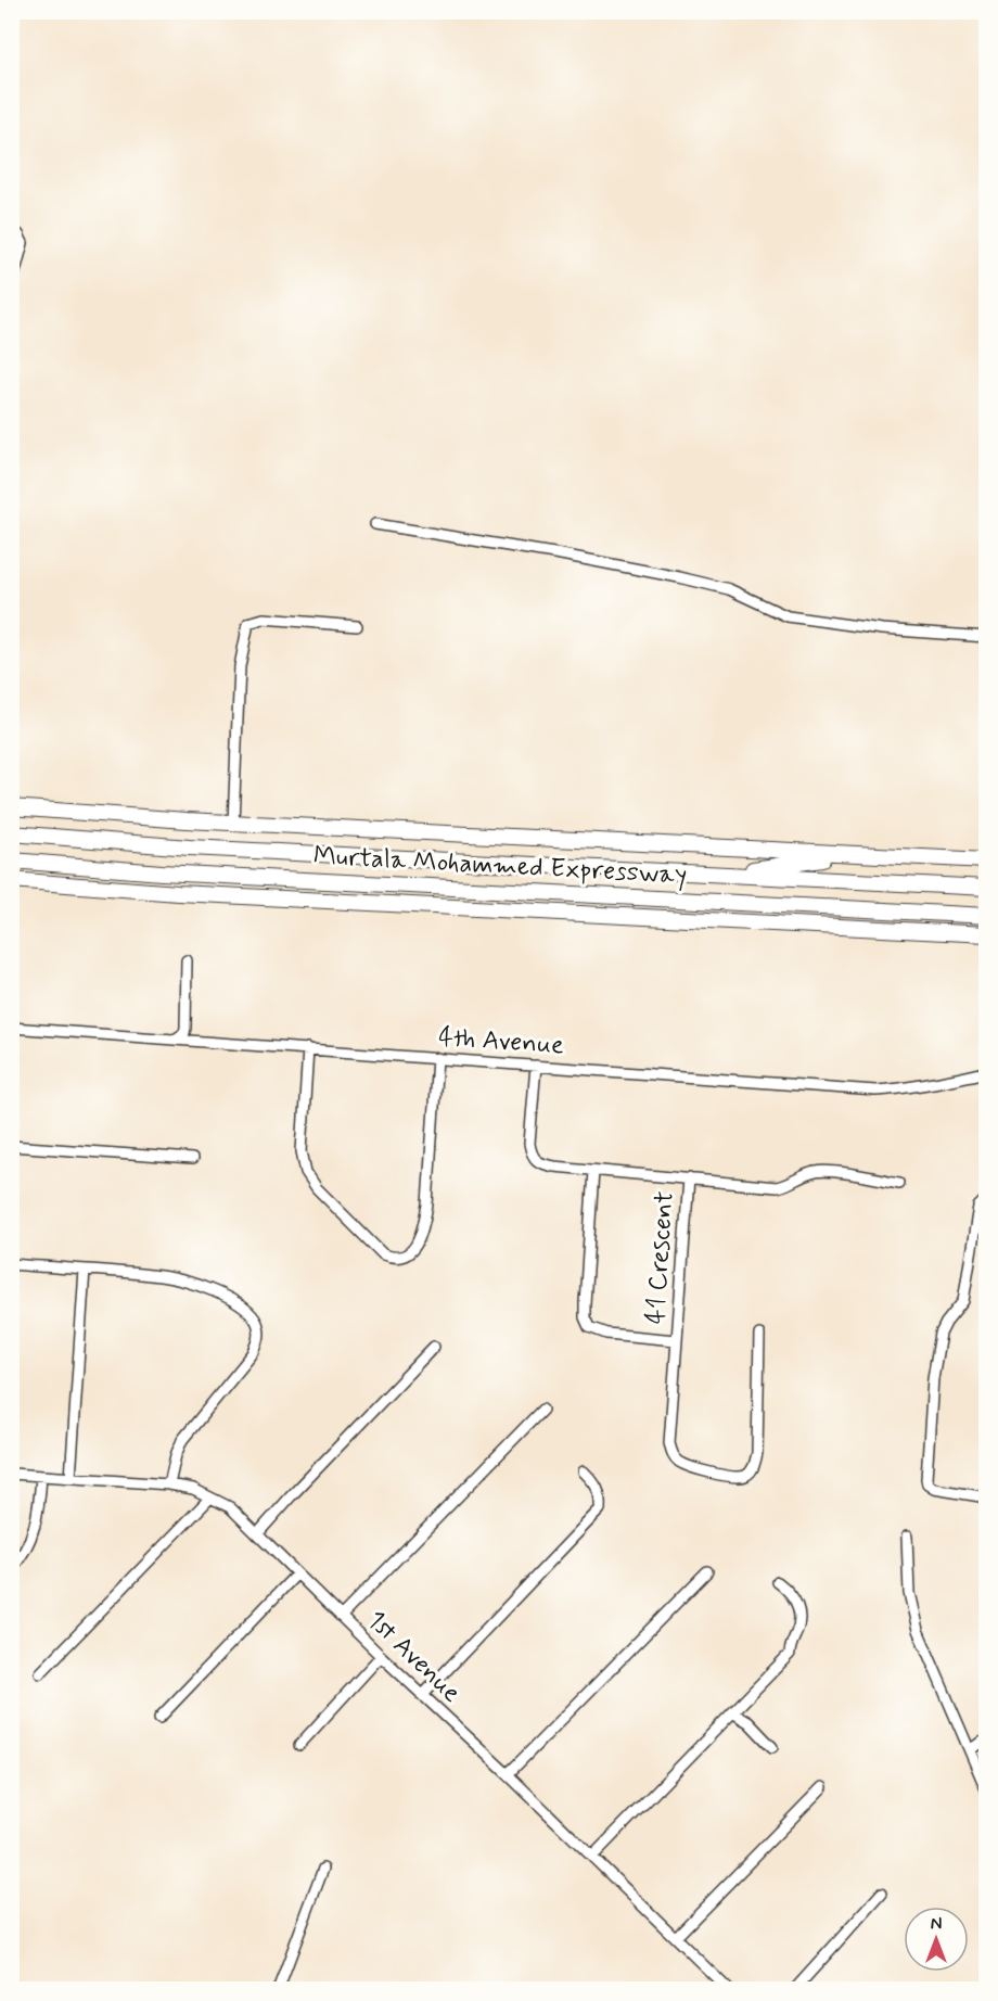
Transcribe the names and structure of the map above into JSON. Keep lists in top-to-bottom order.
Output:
{
  "streets": {
    "highway": ["Murtala Mohammed Expressway"],
    "street": ["4th Avenue", "41 Crescent", "1st Avenue"]
  },
  "crossings": [
    ["4th Avenue", "41 Crescent"]
  ],
  "north": "top"
}
